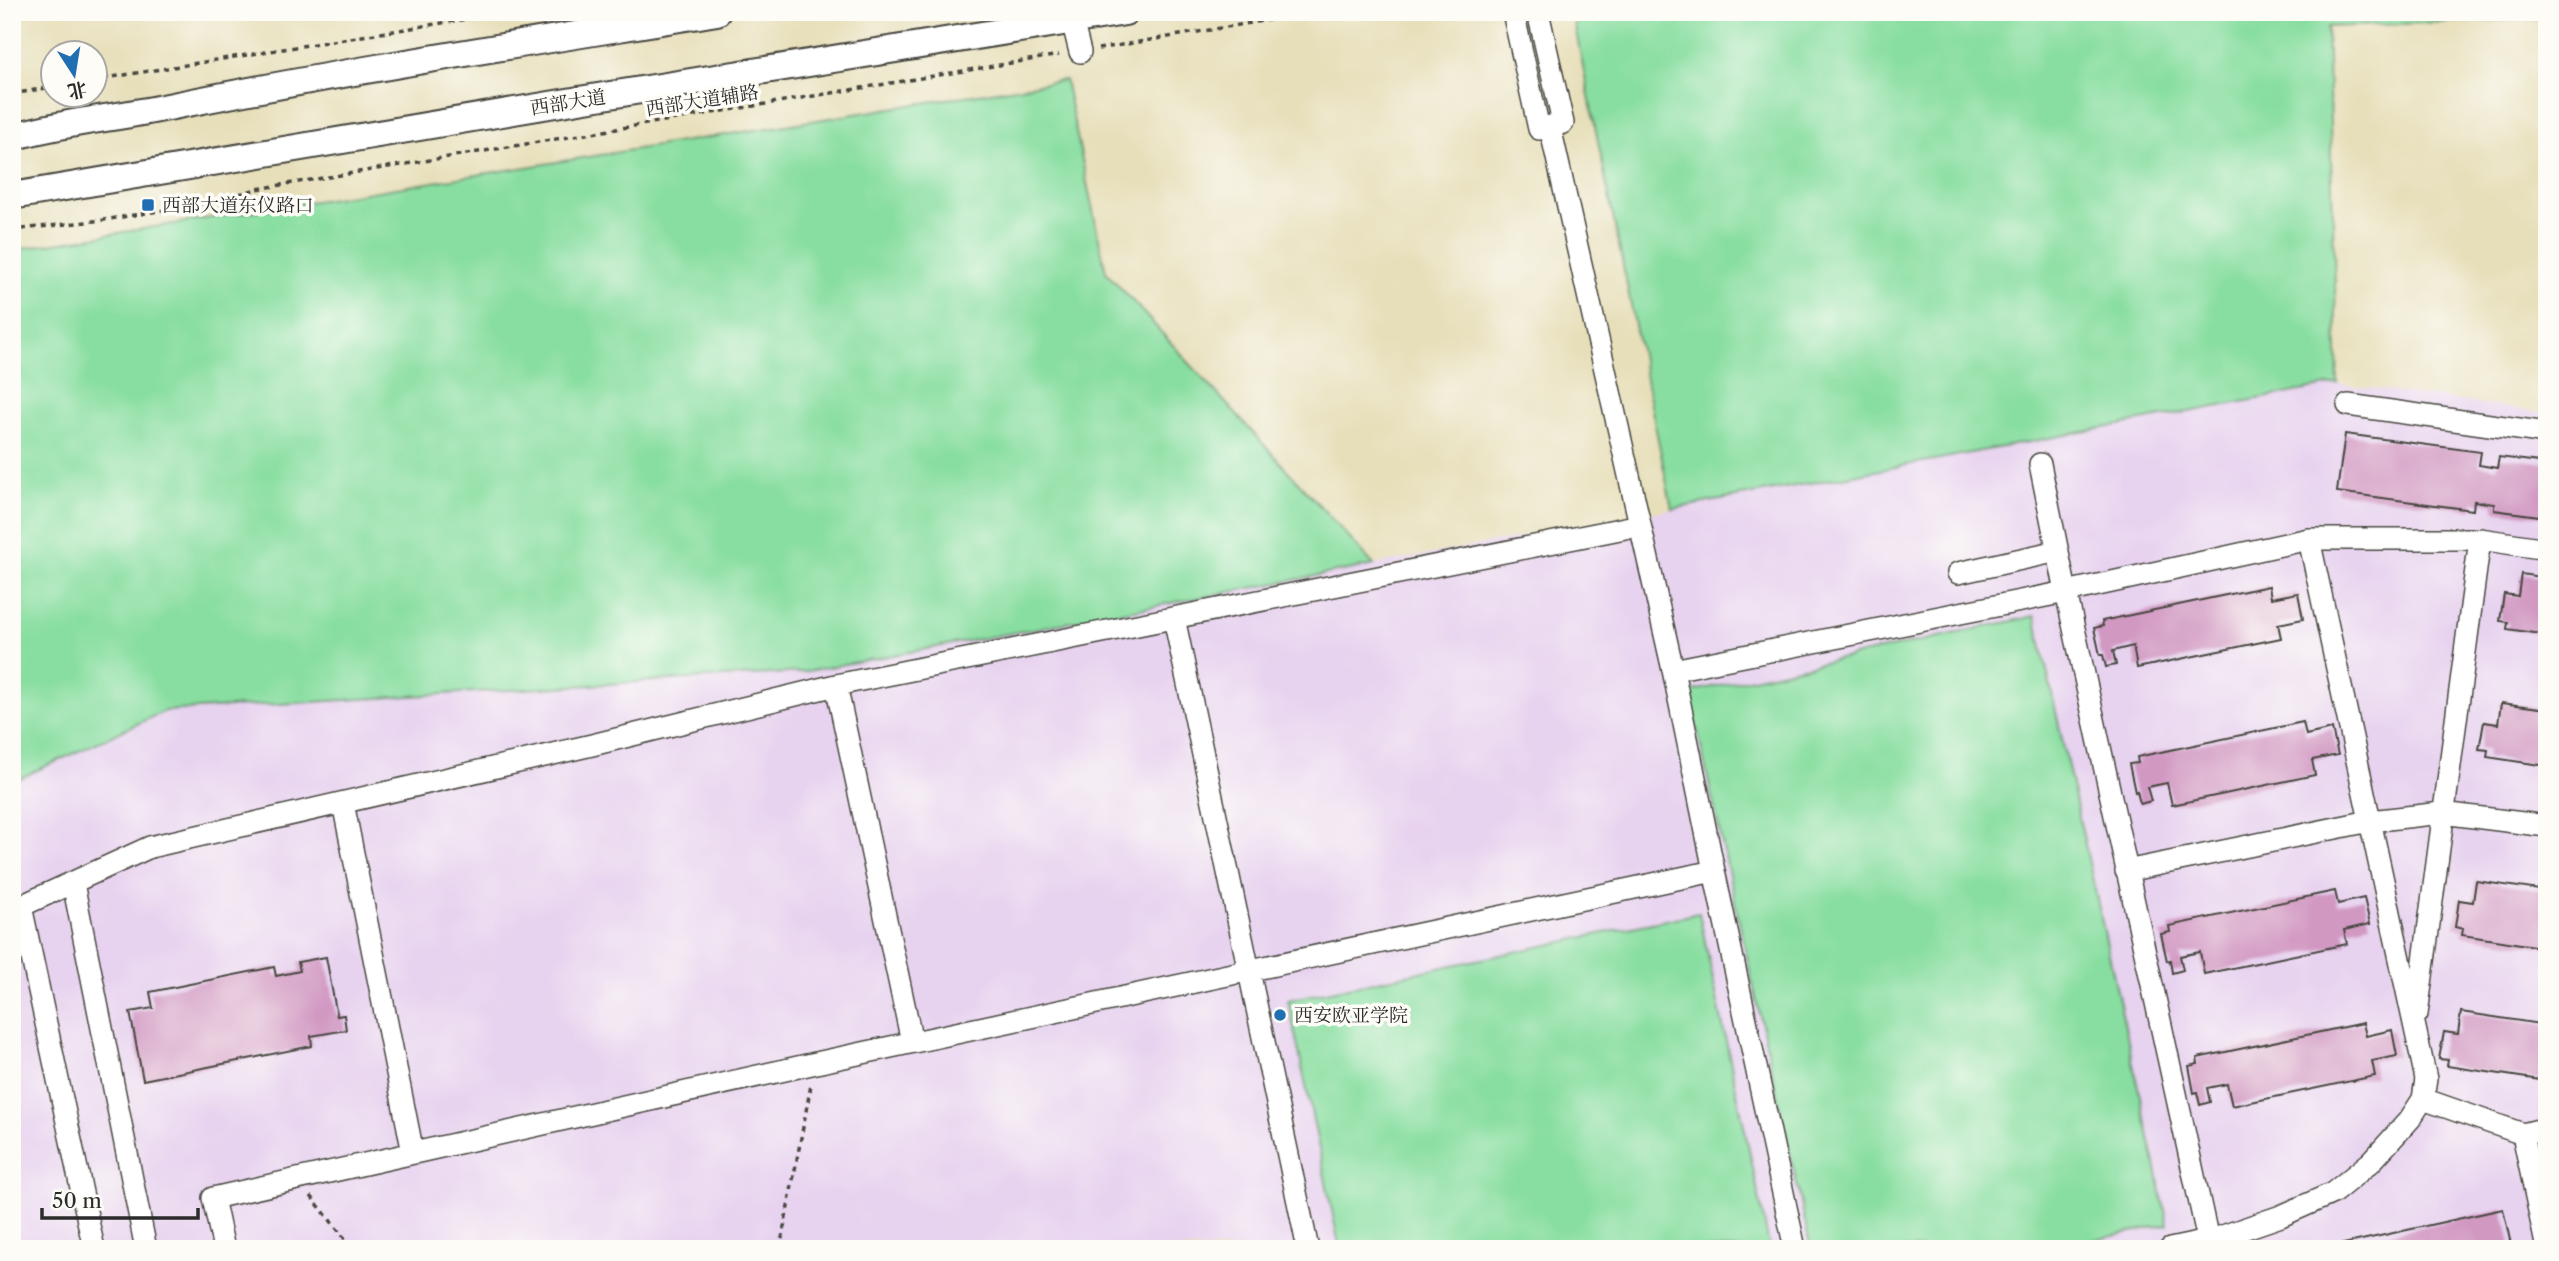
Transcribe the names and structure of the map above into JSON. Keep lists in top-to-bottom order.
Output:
{
  "streets": {
    "main road": ["西部大道"],
    "path": ["西部大道辅路"]
  },
  "places": {
    "transit": ["西部大道东仪路口"],
    "other": ["西安欧亚学院"]
  },
  "scale_bar": "50 m",
  "north": "bottom"
}
